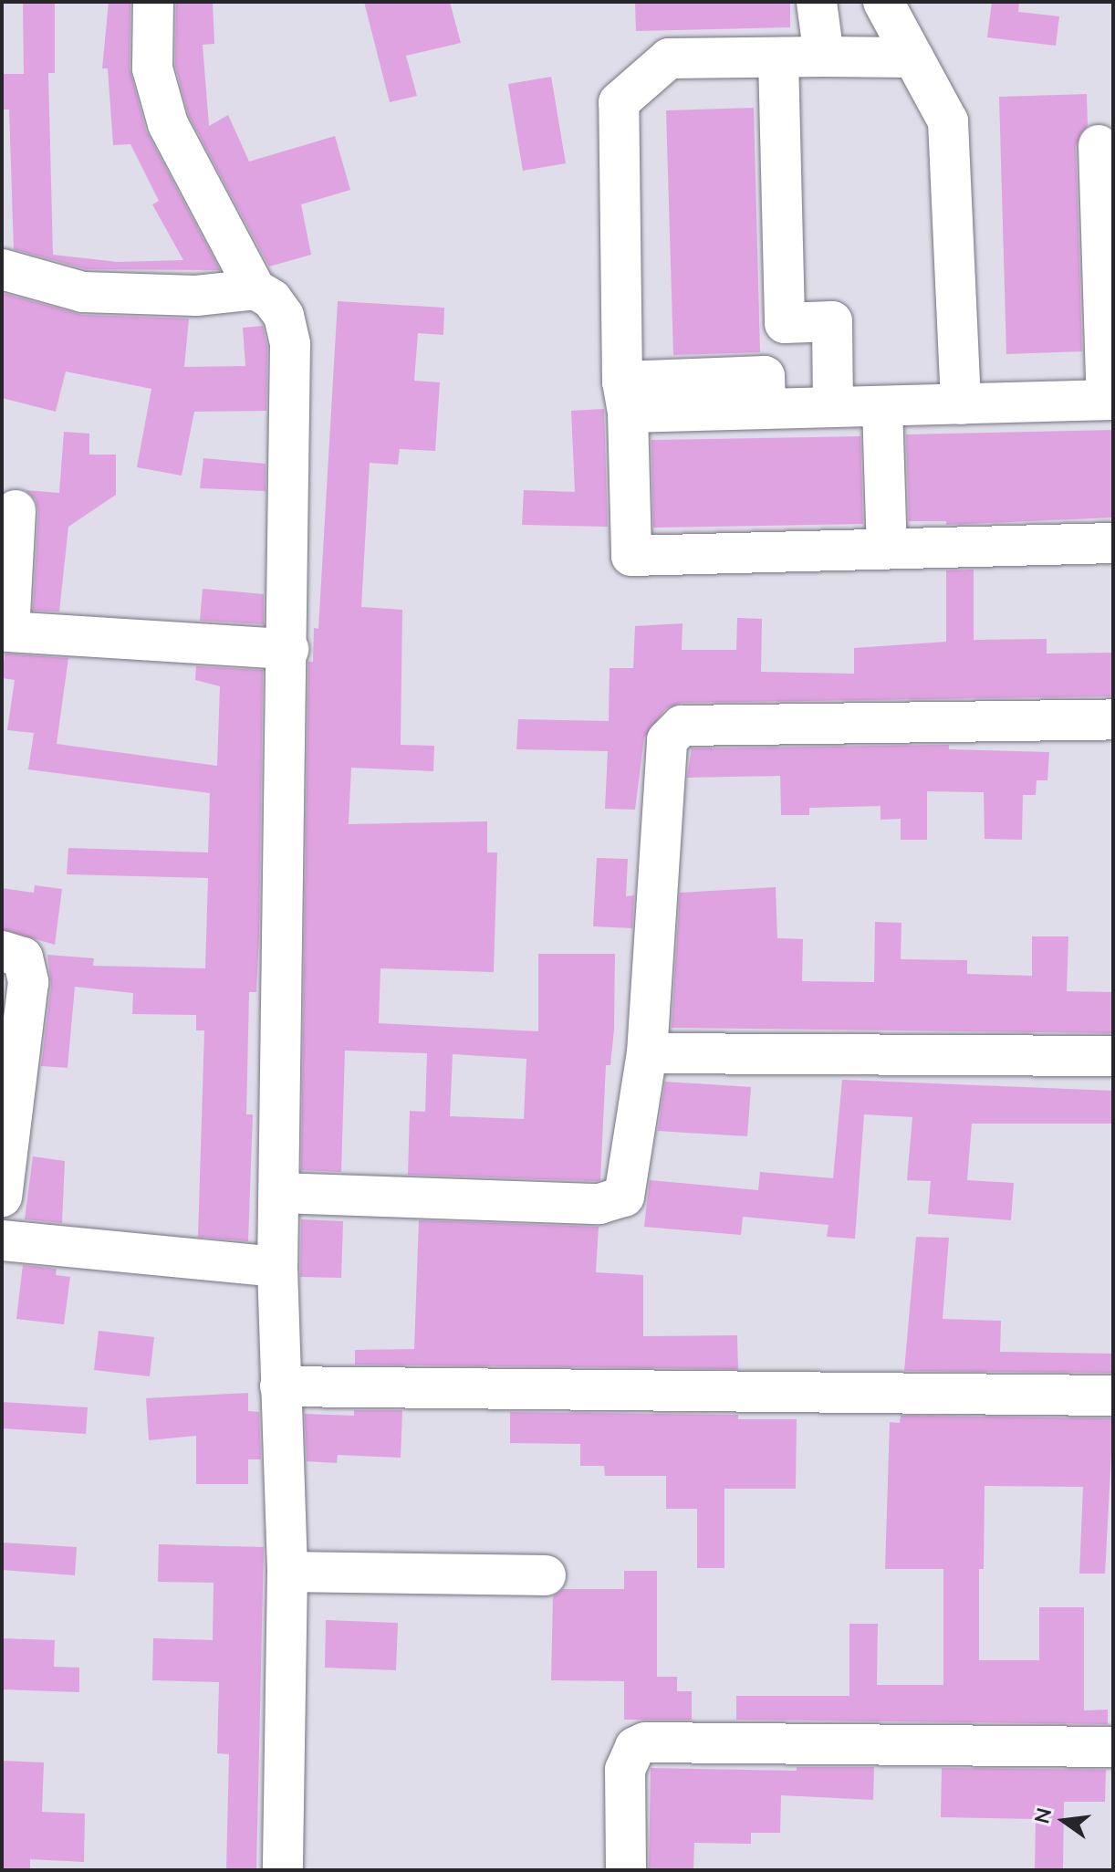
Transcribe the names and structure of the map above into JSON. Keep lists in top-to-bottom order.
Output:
{
  "north": "left"
}
